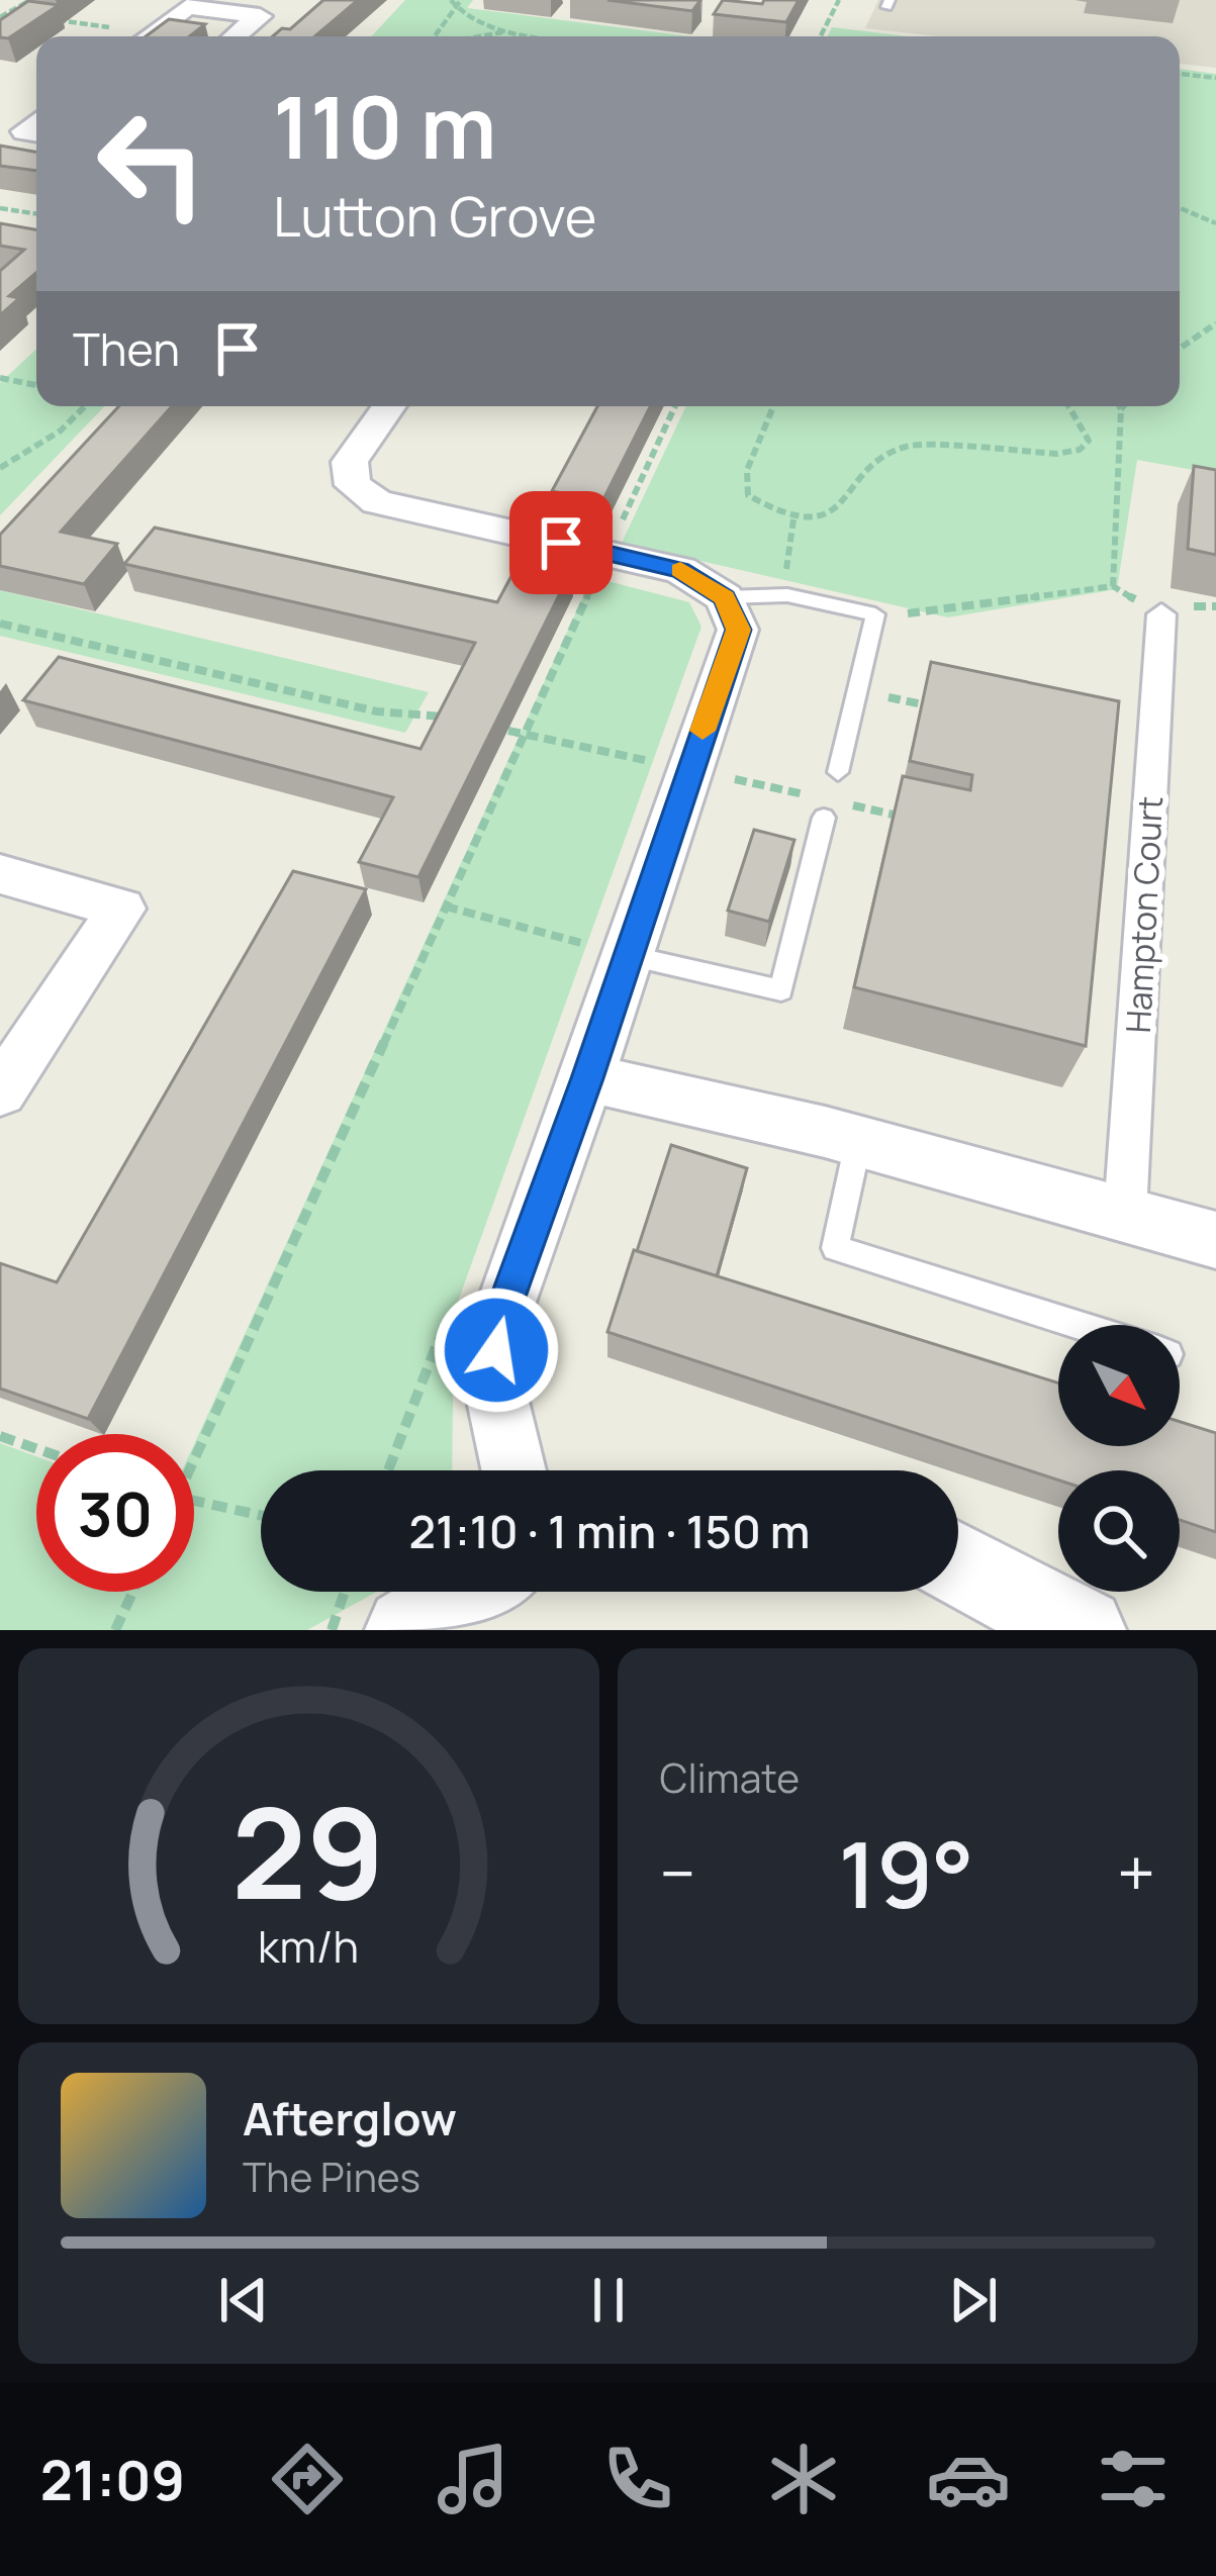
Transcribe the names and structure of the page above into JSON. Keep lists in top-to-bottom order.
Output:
{
  "streets": {
    "street": ["Hampton Court"]
  },
  "north": "bottom right",
  "page": {
    "turn": ["110 m", "Lutton Grove"],
    "then": "Then",
    "limit": "30",
    "trip": "21:10 · 1 min · 150 m",
    "tile": "Climate",
    "heat": ["−", "19°", "+"],
    "song": ["Afterglow", "The Pines"],
    "tabs": "21:09",
    "gauge": ["29", "km/h"]
  }
}
